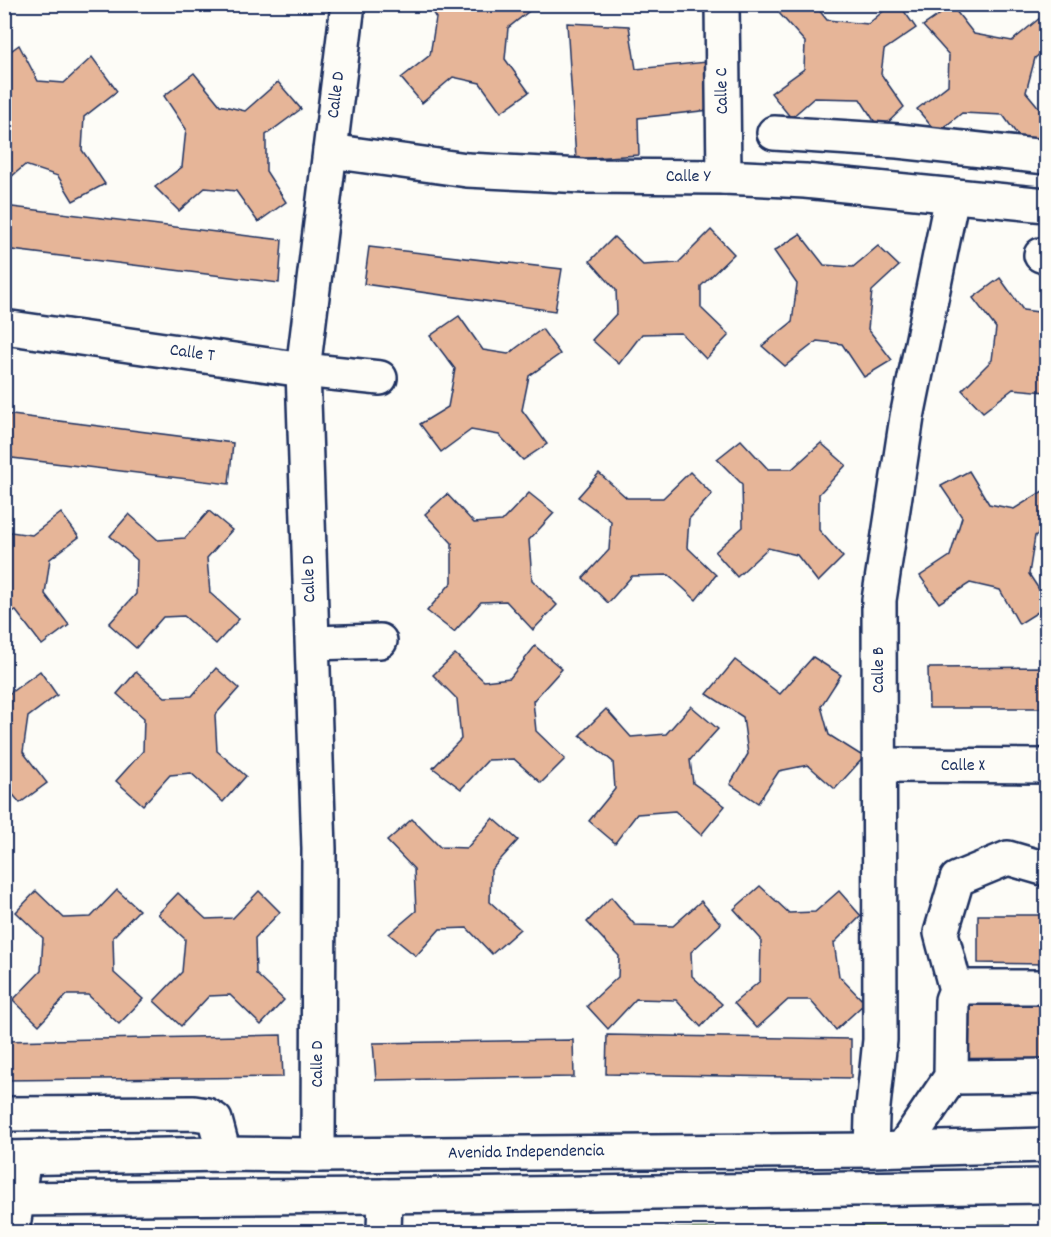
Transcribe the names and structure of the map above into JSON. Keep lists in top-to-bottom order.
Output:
{
  "streets": {
    "street": [
      "Calle C",
      "Calle D",
      "Calle Y",
      "Calle T",
      "Calle B",
      "Calle X",
      "Avenida Independencia"
    ]
  },
  "crossings": [
    ["Calle C", "Calle Y"],
    ["Calle D", "Calle Y"],
    ["Calle D", "Calle T"],
    ["Calle D", "Avenida Independencia"],
    ["Calle Y", "Calle B"],
    ["Calle B", "Calle X"],
    ["Calle B", "Avenida Independencia"]
  ]
}
